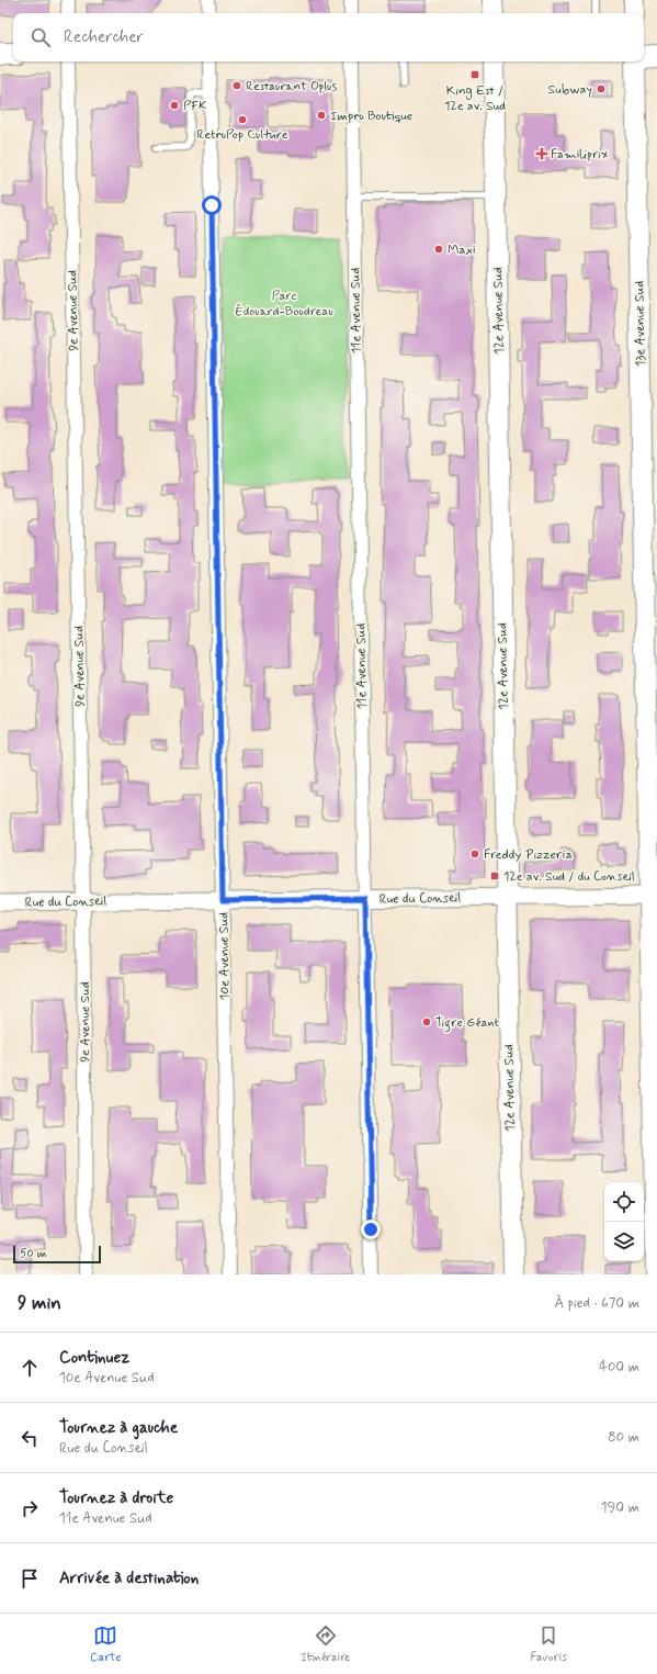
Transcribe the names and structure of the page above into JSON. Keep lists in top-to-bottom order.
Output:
{
  "streets": {
    "main road": ["12e Avenue Sud", "13e Avenue Sud"],
    "street": [
      "9e Avenue Sud",
      "11e Avenue Sud",
      "Rue du Conseil",
      "10e Avenue Sud"
    ]
  },
  "crossings": [
    ["9e Avenue Sud", "Rue du Conseil"],
    ["11e Avenue Sud", "Rue du Conseil"],
    ["12e Avenue Sud", "Rue du Conseil"],
    ["13e Avenue Sud", "Rue du Conseil"],
    ["Rue du Conseil", "10e Avenue Sud"]
  ],
  "parks": ["Parc Édouard-Boudreau"],
  "places": {
    "transit": ["King Est / 12e av. Sud", "12e av. Sud / du Conseil"],
    "other": [
      "Restaurant Oplus",
      "Subway",
      "PFK",
      "Impro Boutique",
      "RetroPop Culture",
      "Maxi",
      "Freddy Pizzeria",
      "Tigre Géant"
    ],
    "health": ["Familiprix"]
  },
  "scale_bar": "50 m",
  "page": {
    "search": "Rechercher",
    "scale": "50 m",
    "heading": ["9 min", "À pied · 670 m"],
    "list": [
      ["Continuez", "10e Avenue Sud", "400 m"],
      ["Tournez à gauche", "Rue du Conseil", "80 m"],
      ["Tournez à droite", "11e Avenue Sud", "190 m"],
      "Arrivée à destination"
    ],
    "nav": ["Carte", "Itinéraire", "Favoris"]
  }
}
